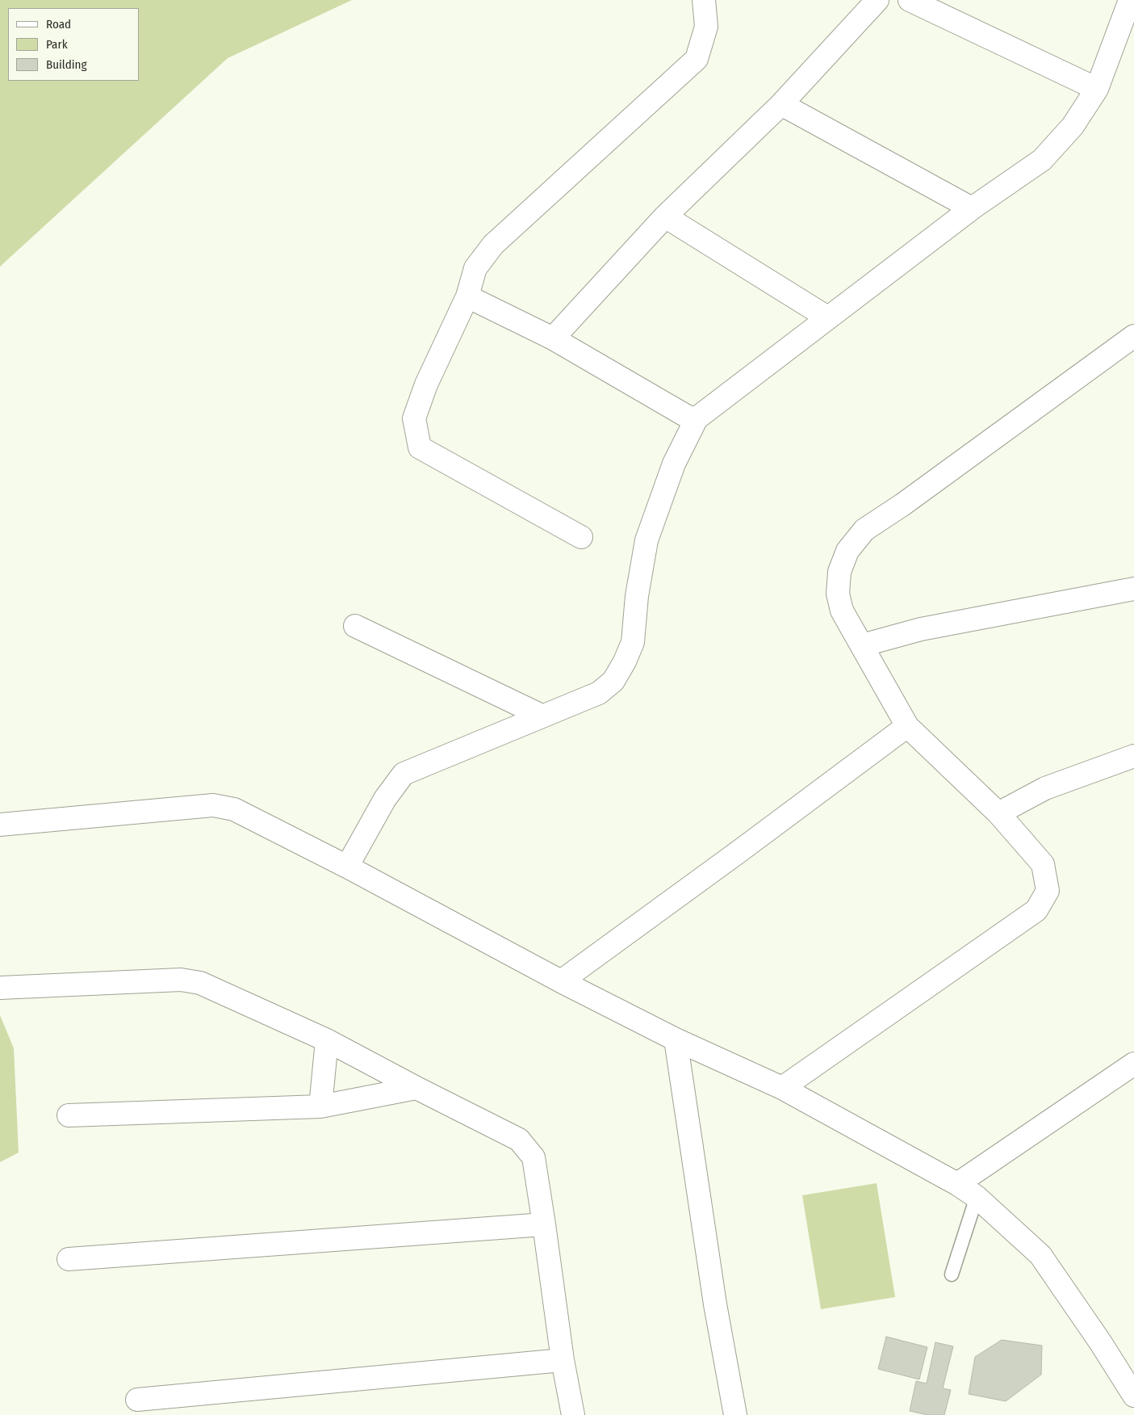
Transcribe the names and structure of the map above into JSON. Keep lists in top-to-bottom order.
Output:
{
  "legend": ["Road", "Park", "Building"]
}
